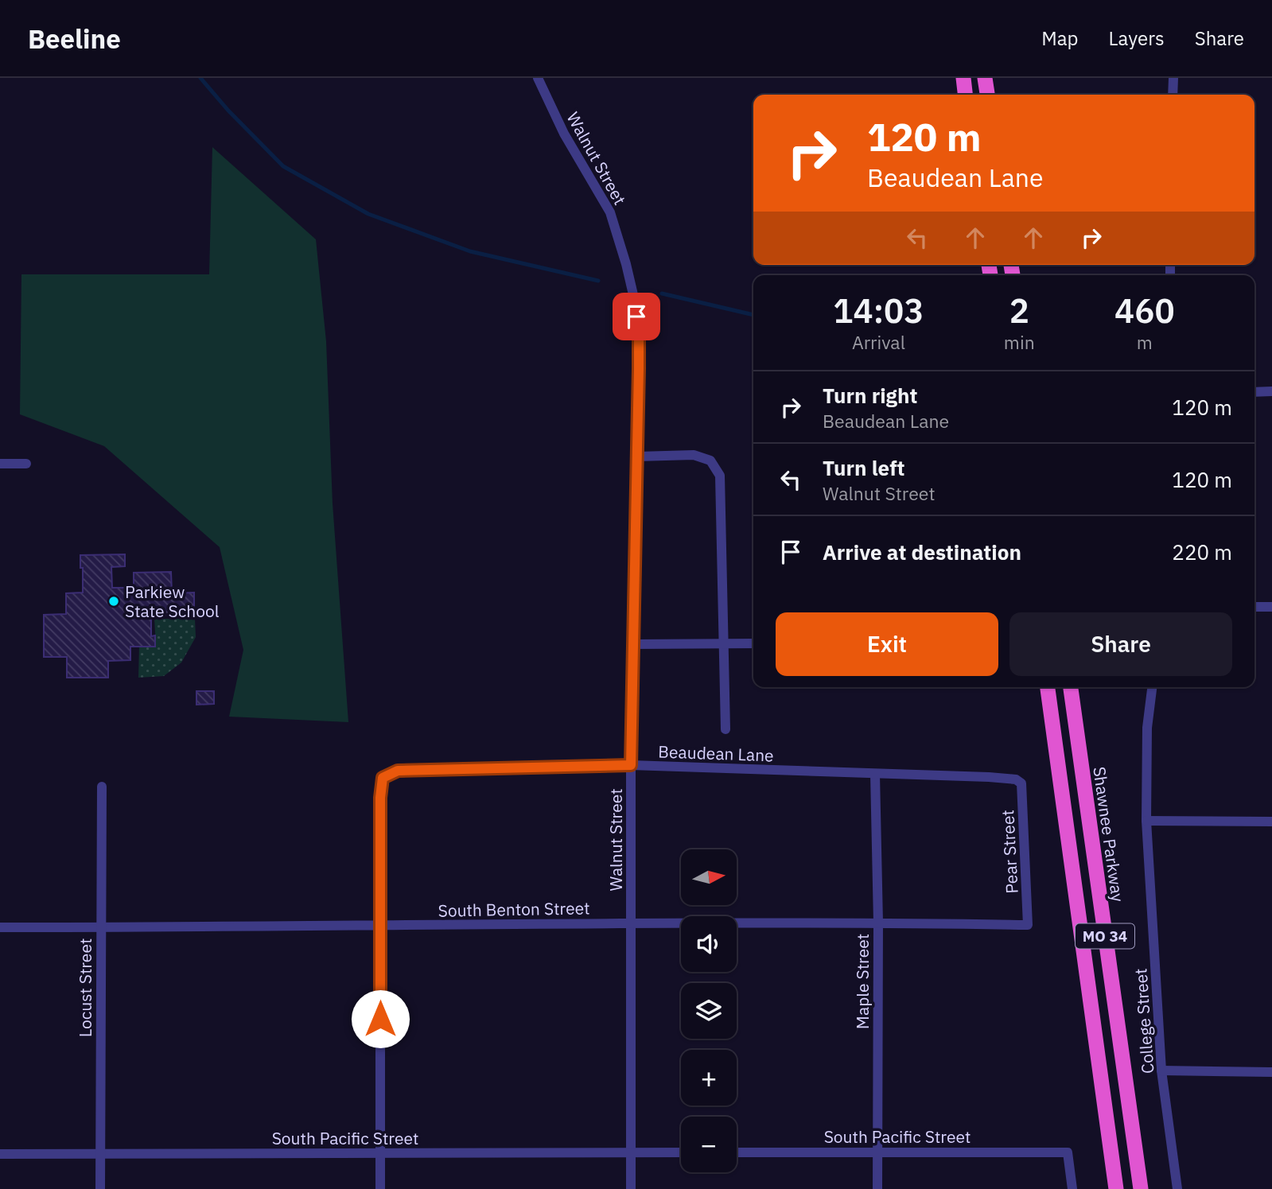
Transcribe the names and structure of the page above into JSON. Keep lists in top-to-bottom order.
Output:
{
  "streets": {
    "highway": ["Shawnee Parkway", "MO 34"],
    "street": [
      "Walnut Street",
      "Beaudean Lane",
      "Pear Street",
      "South Benton Street",
      "Maple Street",
      "Locust Street",
      "College Street",
      "South Pacific Street"
    ]
  },
  "crossings": [
    ["Walnut Street", "Beaudean Lane"],
    ["Walnut Street", "South Benton Street"],
    ["Walnut Street", "South Pacific Street"],
    ["Beaudean Lane", "Pear Street"],
    ["Beaudean Lane", "South Benton Street"],
    ["Beaudean Lane", "Maple Street"],
    ["Pear Street", "South Benton Street"],
    ["South Benton Street", "Maple Street"],
    ["South Benton Street", "Locust Street"],
    ["Maple Street", "South Pacific Street"],
    ["Locust Street", "South Pacific Street"]
  ],
  "places": ["Parkiew State School"],
  "north": "right",
  "page": {
    "header": "Beeline",
    "nav": ["Map", "Layers", "Share"],
    "turn": ["120 m", "Beaudean Lane"],
    "eta": [
      "14:03",
      "Arrival",
      "2",
      "min",
      "460",
      "m"
    ],
    "list": [
      {
        "name": "Turn right",
        "note": "Beaudean Lane",
        "value": "120 m"
      },
      {
        "name": "Turn left",
        "note": "Walnut Street",
        "value": "120 m"
      },
      {
        "name": "Arrive at destination",
        "value": "220 m"
      }
    ],
    "buttons": ["Exit", "Share"],
    "map_buttons": ["+", "−"]
  }
}
